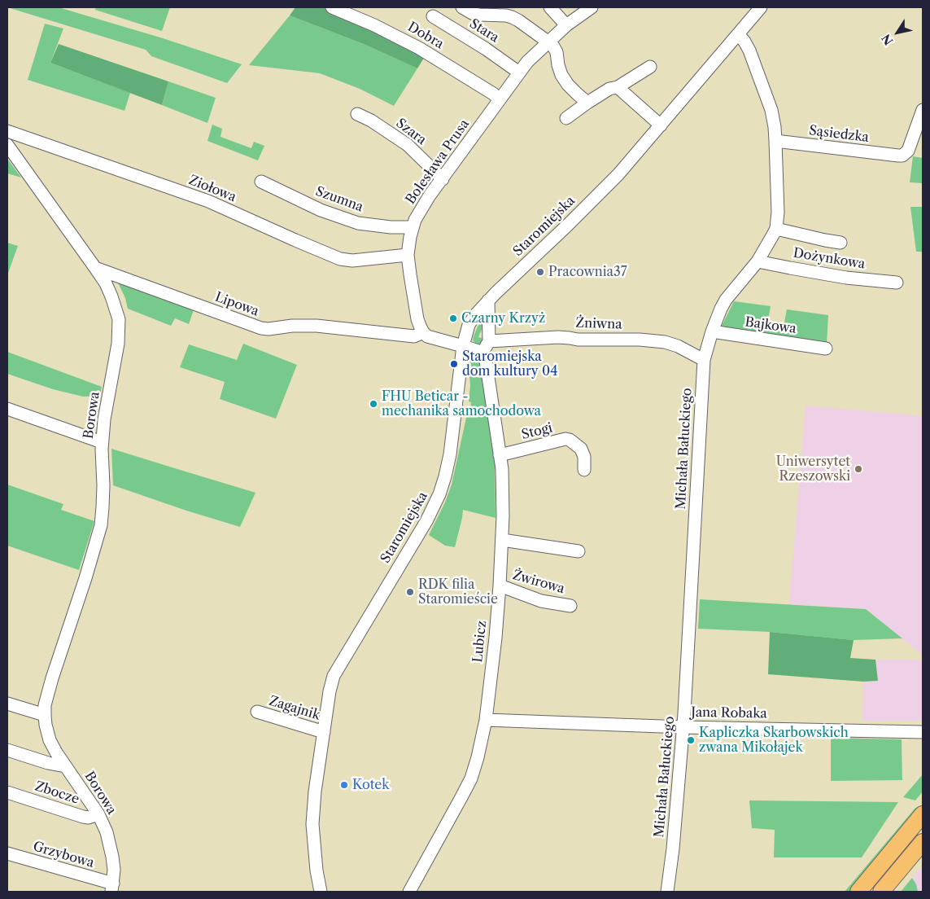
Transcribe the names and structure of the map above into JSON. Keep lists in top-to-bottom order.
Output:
{
  "streets": {
    "street": [
      "Stara",
      "Dobra",
      "Szara",
      "Sąsiedzka",
      "Bolesława Prusa",
      "Ziołowa",
      "Szumna",
      "Staromiejska",
      "Dożynkowa",
      "Lipowa",
      "Żniwna",
      "Bajkowa",
      "Borowa",
      "Stogi",
      "Michała Bałuckiego",
      "Żwirowa",
      "Lubicz",
      "Zagajnik",
      "Jana Robaka",
      "Zbocze",
      "Grzybowa"
    ]
  },
  "crossings": [
    ["Stara", "Bolesława Prusa"],
    ["Dobra", "Bolesława Prusa"],
    ["Szara", "Bolesława Prusa"],
    ["Sąsiedzka", "Michała Bałuckiego"],
    ["Bolesława Prusa", "Ziołowa"],
    ["Bolesława Prusa", "Szumna"],
    ["Bolesława Prusa", "Lipowa"],
    ["Staromiejska", "Michała Bałuckiego"],
    ["Staromiejska", "Zagajnik"],
    ["Dożynkowa", "Michała Bałuckiego"],
    ["Lipowa", "Borowa"],
    ["Żniwna", "Michała Bałuckiego"],
    ["Bajkowa", "Michała Bałuckiego"],
    ["Borowa", "Zbocze"],
    ["Borowa", "Grzybowa"],
    ["Stogi", "Lubicz"],
    ["Michała Bałuckiego", "Jana Robaka"],
    ["Żwirowa", "Lubicz"],
    ["Lubicz", "Jana Robaka"]
  ],
  "places": [
    "Pracownia37",
    "Czarny Krzyż",
    "Staromiejska dom kultury 04",
    "FHU Beticar - mechanika samochodowa",
    "Uniwersytet Rzeszowski",
    "RDK filia Staromieście",
    "Kapliczka Skarbowskich zwana Mikołajek",
    "Kotek"
  ],
  "north": "bottom left"
}
